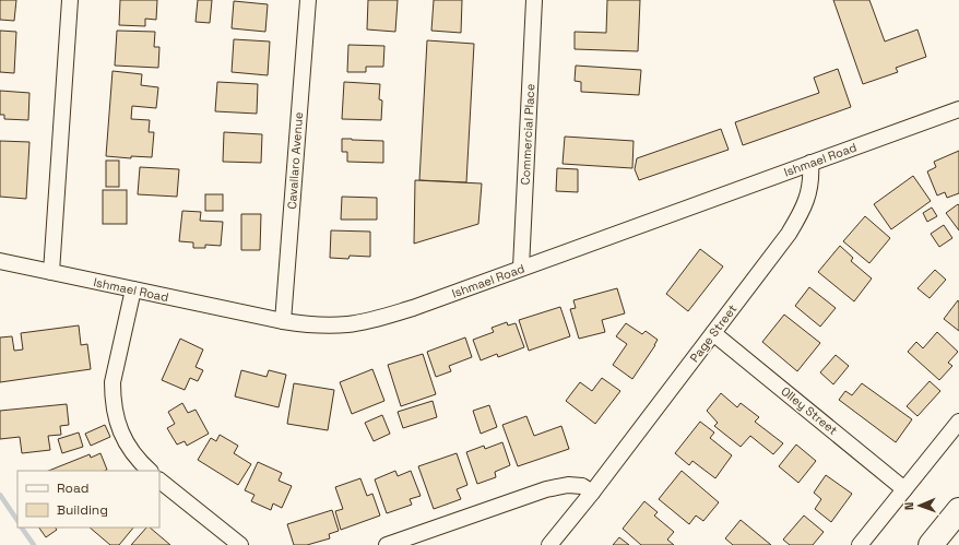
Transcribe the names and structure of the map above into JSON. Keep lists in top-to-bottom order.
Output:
{
  "streets": {
    "street": [
      "Commercial Place",
      "Ishmael Road",
      "Cavallaro Avenue",
      "Page Street",
      "Olley Street"
    ]
  },
  "crossings": [
    ["Commercial Place", "Ishmael Road"],
    ["Ishmael Road", "Cavallaro Avenue"],
    ["Ishmael Road", "Page Street"],
    ["Page Street", "Olley Street"]
  ],
  "legend": ["Road", "Building"],
  "north": "left"
}
